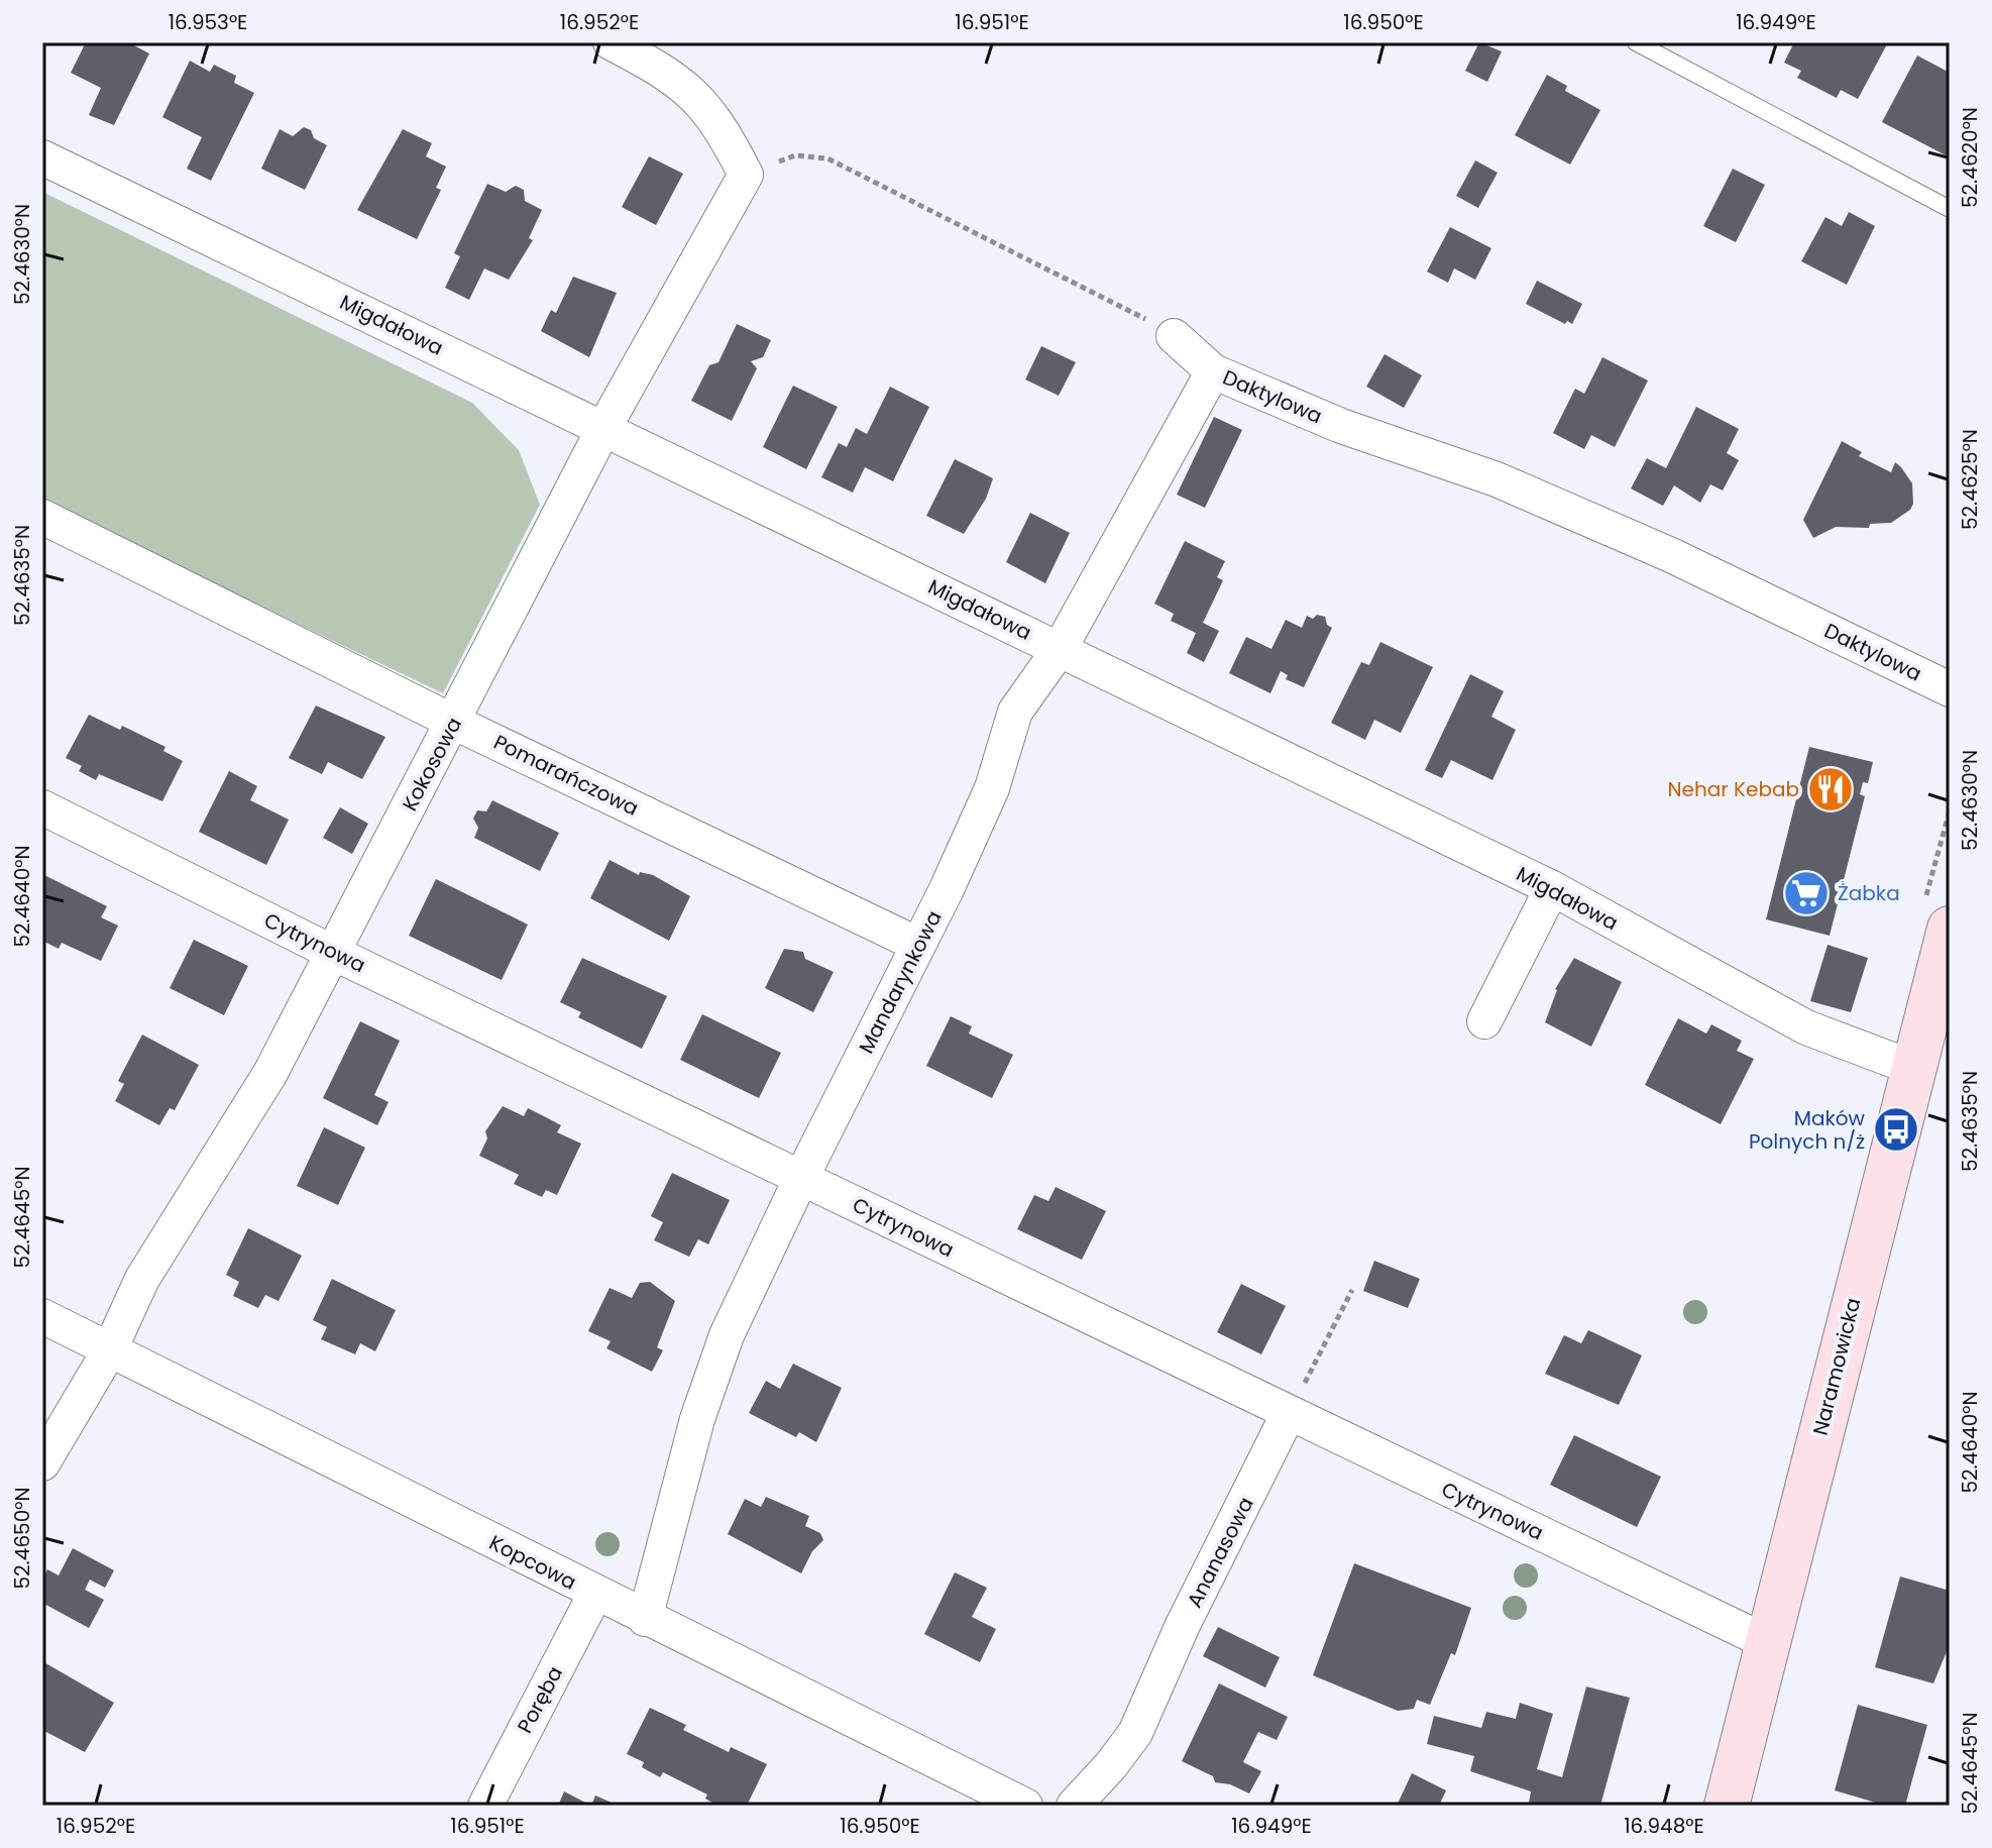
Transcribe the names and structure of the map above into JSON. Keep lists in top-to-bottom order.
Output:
{
  "streets": {
    "street": [
      "Migdałowa",
      "Daktylowa",
      "Kokosowa",
      "Pomarańczowa",
      "Cytrynowa",
      "Mandarynkowa",
      "Naramowicka",
      "Ananasowa",
      "Kopcowa",
      "Poręba"
    ]
  },
  "crossings": [
    ["Migdałowa", "Kokosowa"],
    ["Migdałowa", "Mandarynkowa"],
    ["Migdałowa", "Naramowicka"],
    ["Daktylowa", "Mandarynkowa"],
    ["Kokosowa", "Pomarańczowa"],
    ["Kokosowa", "Cytrynowa"],
    ["Kokosowa", "Kopcowa"],
    ["Pomarańczowa", "Mandarynkowa"],
    ["Cytrynowa", "Mandarynkowa"],
    ["Cytrynowa", "Naramowicka"],
    ["Cytrynowa", "Ananasowa"],
    ["Mandarynkowa", "Kopcowa"],
    ["Kopcowa", "Poręba"]
  ],
  "places": {
    "restaurant": ["Nehar Kebab"],
    "supermarket": ["Żabka"],
    "bus stop": ["Maków Polnych n/ż"]
  },
  "coordinates": [
    "16.953°E",
    "16.952°E",
    "16.951°E",
    "16.950°E",
    "16.949°E",
    "52.4620°N",
    "52.4630°N",
    "52.4625°N",
    "52.4635°N",
    "52.4640°N",
    "52.4645°N",
    "52.4650°N",
    "16.948°E"
  ]
}
